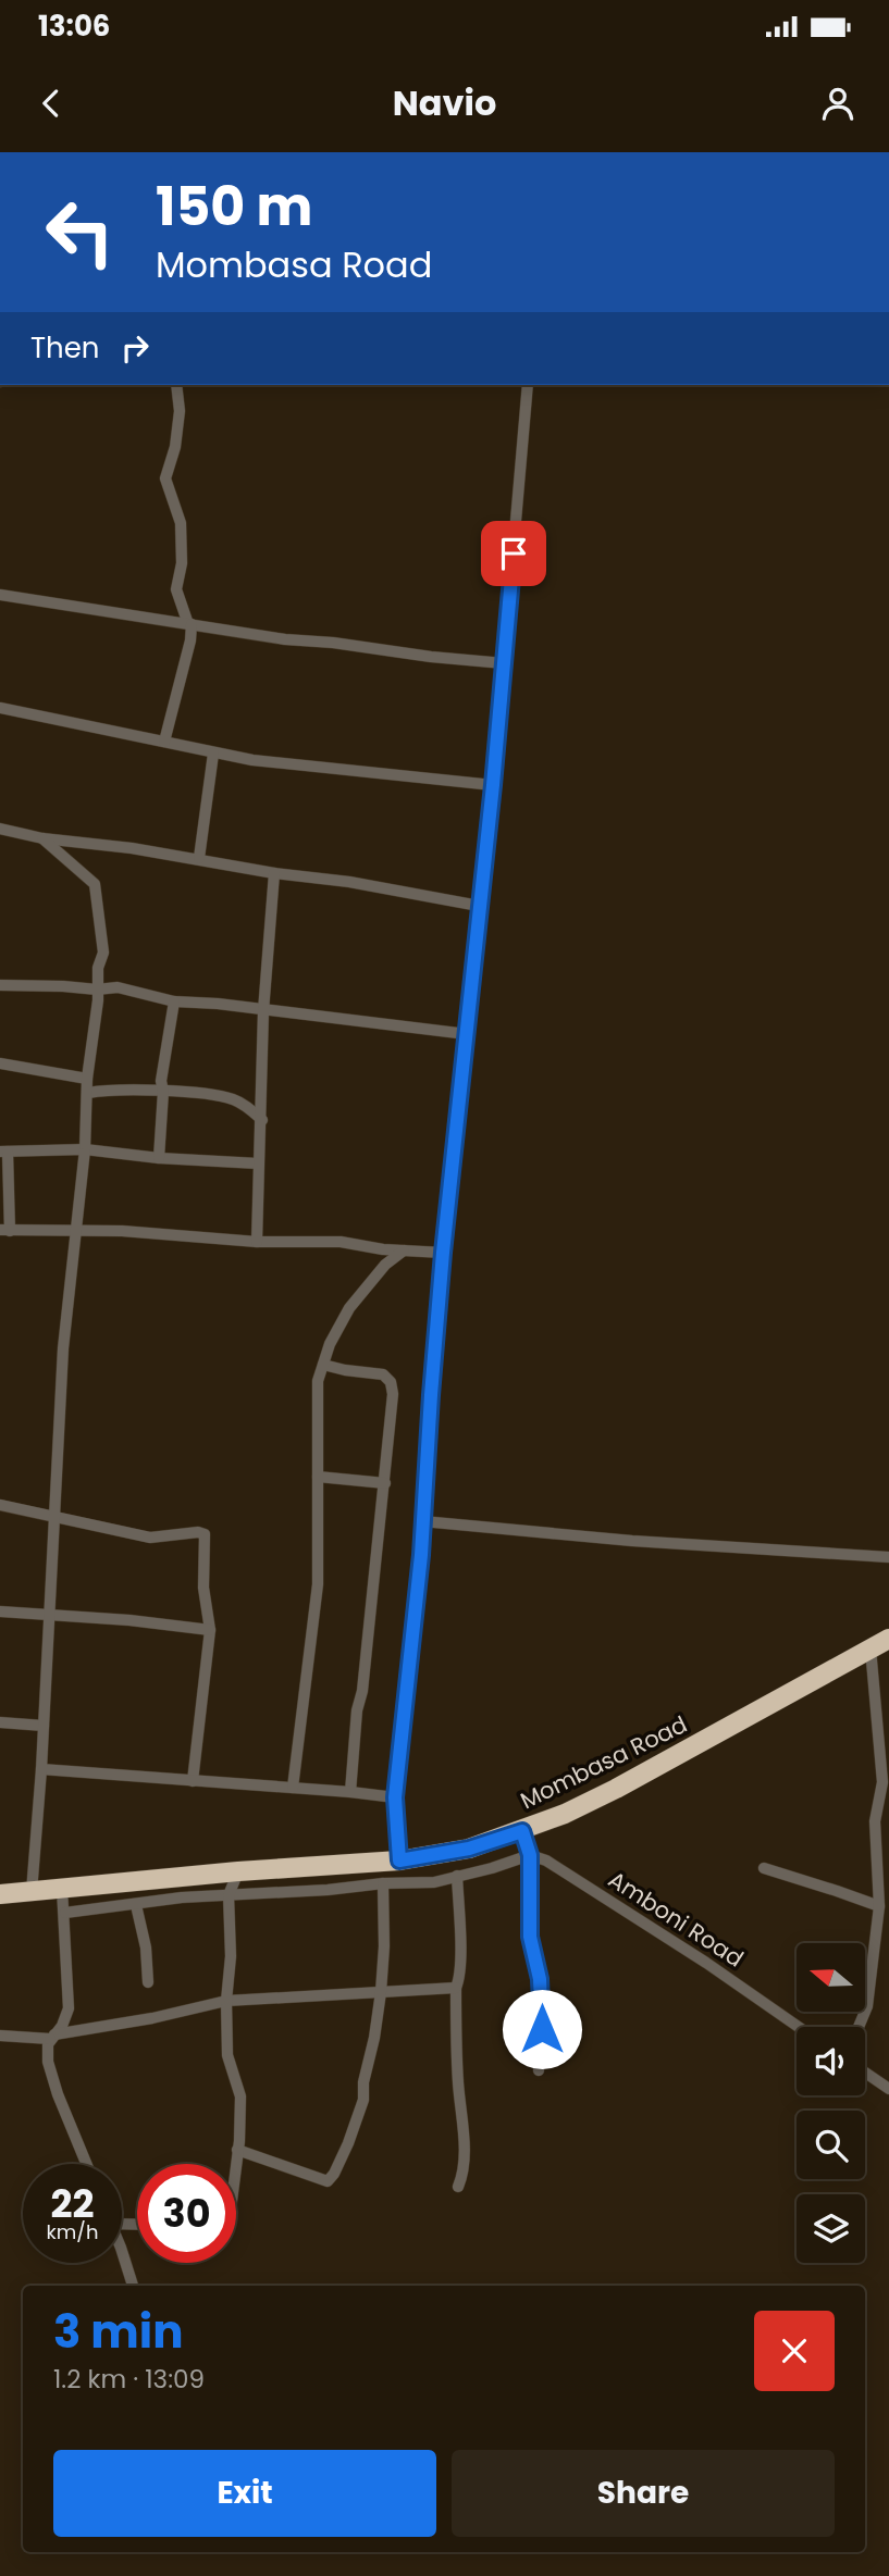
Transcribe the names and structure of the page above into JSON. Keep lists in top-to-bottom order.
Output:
{
  "streets": {
    "highway": ["Mombasa Road"],
    "street": ["Amboni Road"]
  },
  "north": "left",
  "page": {
    "status": "13:06",
    "header": "Navio",
    "turn": ["150 m", "Mombasa Road"],
    "then": "Then",
    "speed": "22 km/h",
    "limit": "30",
    "heading": ["3 min", "1.2 km · 13:09"],
    "buttons": ["Exit", "Share"]
  }
}
